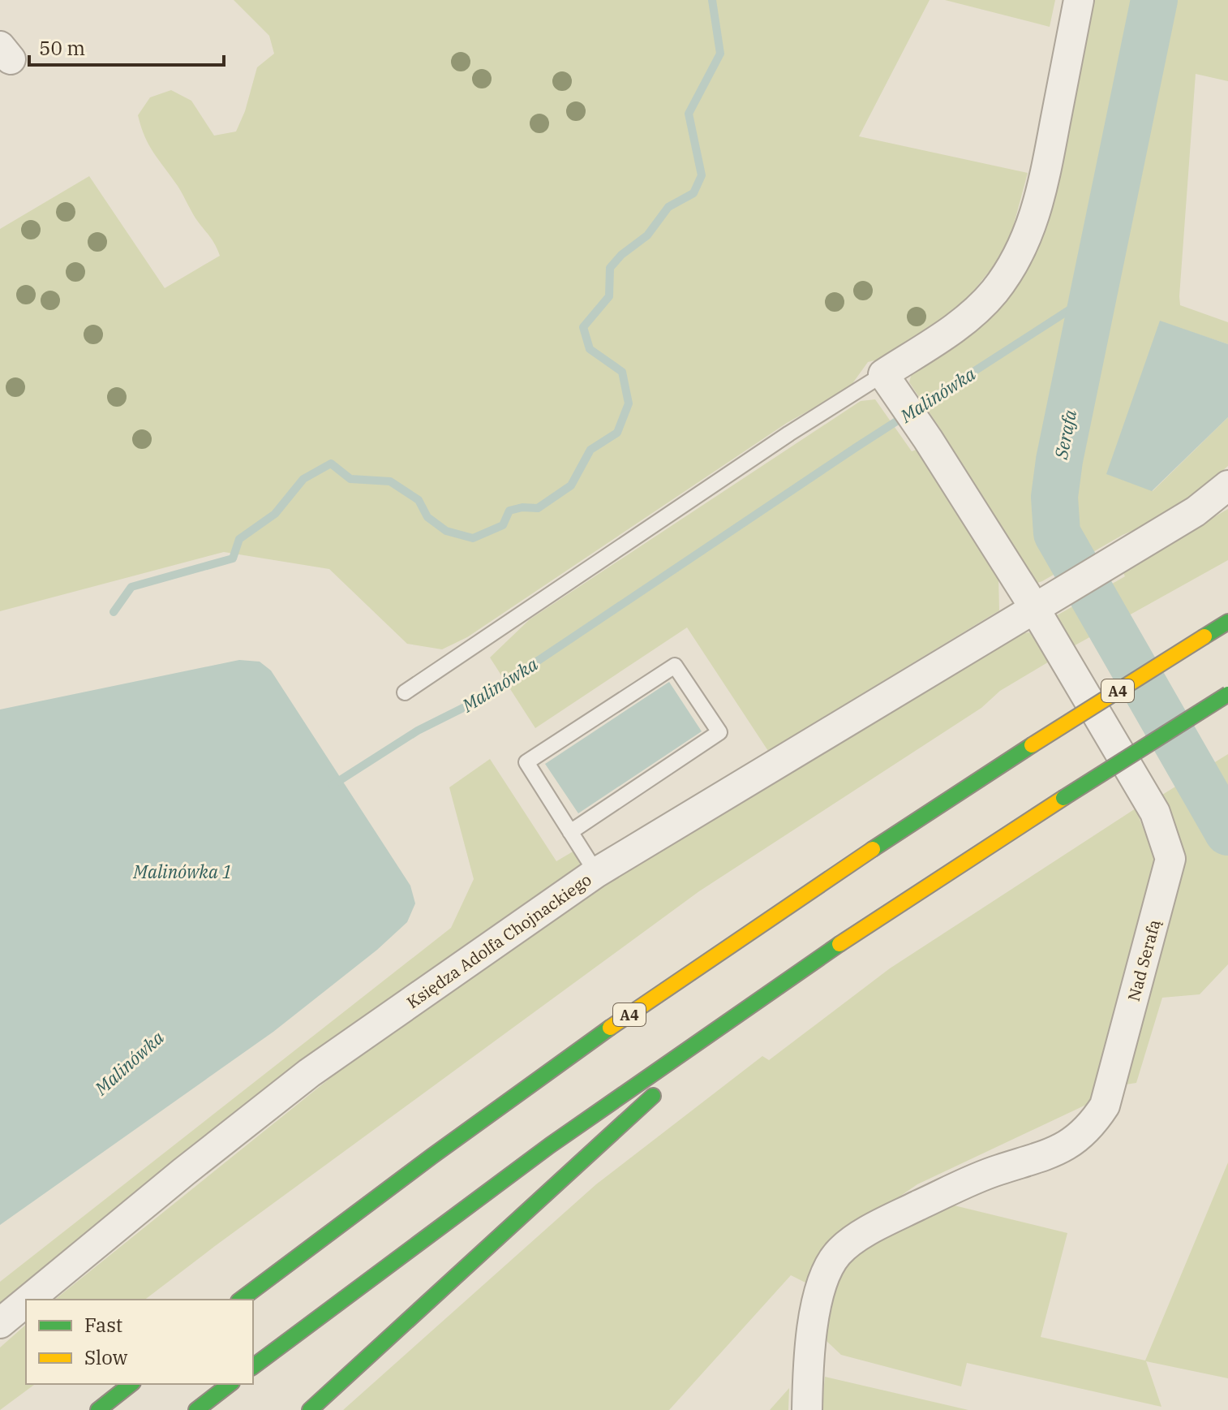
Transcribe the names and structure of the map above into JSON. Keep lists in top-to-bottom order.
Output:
{
  "streets": {
    "highway": ["A4"],
    "street": ["Księdza Adolfa Chojnackiego", "Nad Serafą"]
  },
  "crossings": [
    ["Księdza Adolfa Chojnackiego", "Nad Serafą"]
  ],
  "water": ["Malinówka", "Serafa", "Malinówka 1"],
  "legend": ["Fast", "Slow"],
  "scale_bar": "50 m"
}
